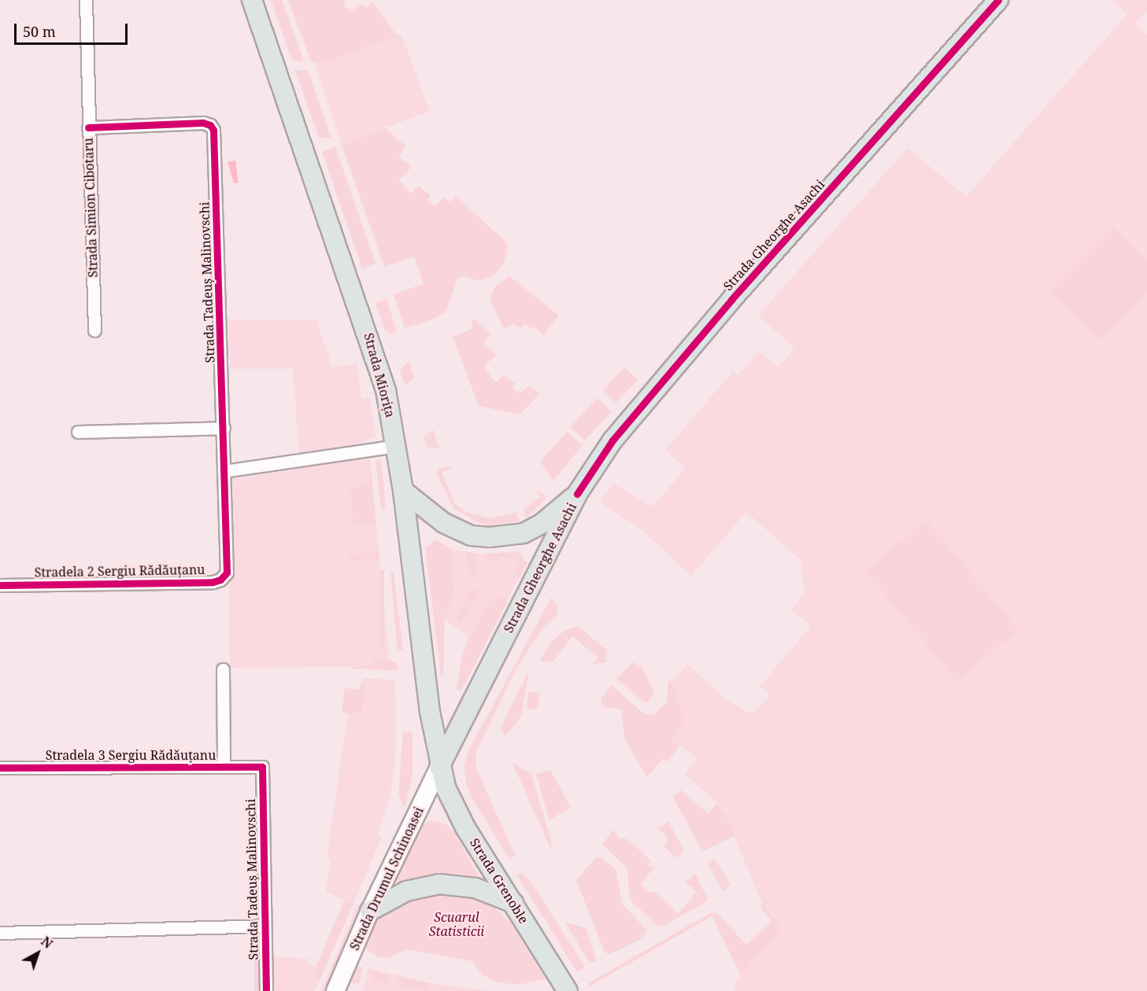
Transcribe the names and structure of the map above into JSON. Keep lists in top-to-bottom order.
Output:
{
  "streets": {
    "main road": ["Strada Gheorghe Asachi", "Strada Miorița", "Strada Grenoble"],
    "street": [
      "Strada Simion Cibotaru",
      "Strada Tadeuș Malinovschi",
      "Stradela 2 Sergiu Rădăuțanu",
      "Stradela 3 Sergiu Rădăuțanu",
      "Strada Drumul Schinoasei"
    ]
  },
  "crossings": [
    ["Strada Simion Cibotaru", "Strada Tadeuș Malinovschi"],
    ["Strada Gheorghe Asachi", "Strada Miorița"],
    ["Strada Gheorghe Asachi", "Strada Drumul Schinoasei"],
    ["Strada Gheorghe Asachi", "Strada Grenoble"],
    ["Strada Tadeuș Malinovschi", "Stradela 2 Sergiu Rădăuțanu"],
    ["Strada Tadeuș Malinovschi", "Stradela 3 Sergiu Rădăuțanu"],
    ["Strada Miorița", "Strada Drumul Schinoasei"],
    ["Strada Miorița", "Strada Grenoble"],
    ["Strada Drumul Schinoasei", "Strada Grenoble"]
  ],
  "parks": ["Scuarul Statisticii"],
  "scale_bar": "50 m",
  "north": "top right"
}
